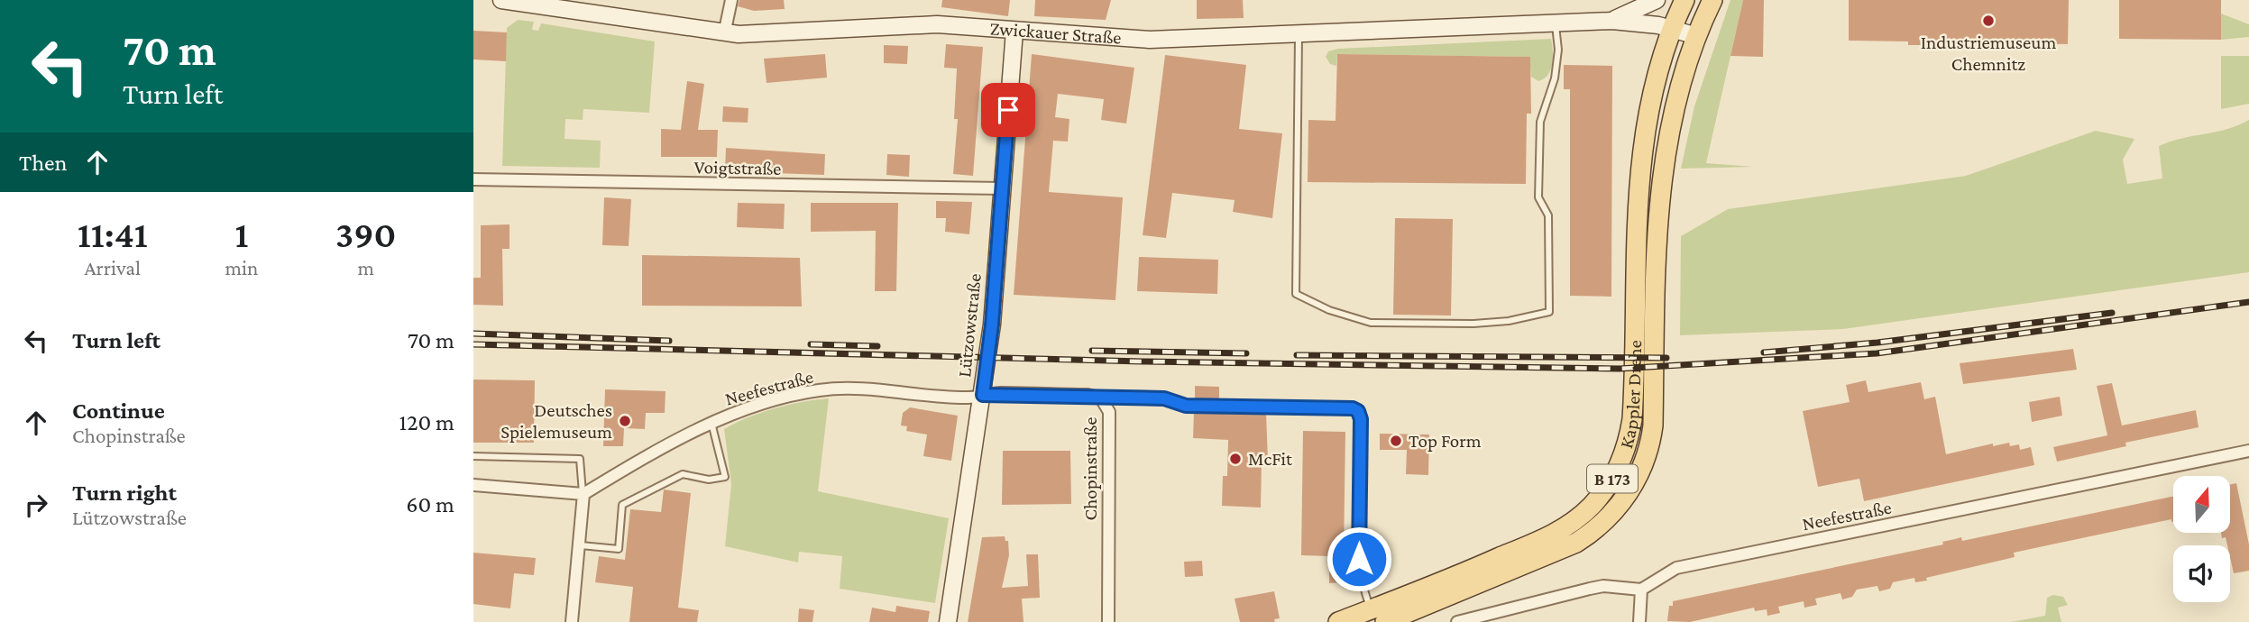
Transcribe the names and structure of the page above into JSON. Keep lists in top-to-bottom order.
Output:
{
  "streets": {
    "main road": [
      "Zwickauer Straße",
      "Lützowstraße",
      "Kappler Drehe",
      "B 173"
    ],
    "street": ["Voigtstraße", "Neefestraße", "Chopinstraße"]
  },
  "crossings": [
    ["Zwickauer Straße", "Lützowstraße"],
    ["Zwickauer Straße", "Kappler Drehe"],
    ["Zwickauer Straße", "B 173"],
    ["Voigtstraße", "Lützowstraße"],
    ["Lützowstraße", "Neefestraße"],
    ["Lützowstraße", "Chopinstraße"],
    ["Neefestraße", "Chopinstraße"],
    ["Kappler Drehe", "B 173"]
  ],
  "places": [
    "Industriemuseum Chemnitz",
    "Deutsches Spielemuseum",
    "Top Form",
    "McFit"
  ],
  "north": "top",
  "page": {
    "turn": ["70 m", "Turn left"],
    "then": "Then",
    "eta": [
      "11:41",
      "Arrival",
      "1",
      "min",
      "390",
      "m"
    ],
    "list": [
      {
        "name": "Turn left",
        "value": "70 m"
      },
      {
        "name": "Continue",
        "note": "Chopinstraße",
        "value": "120 m"
      },
      {
        "name": "Turn right",
        "note": "Lützowstraße",
        "value": "60 m"
      }
    ]
  }
}
